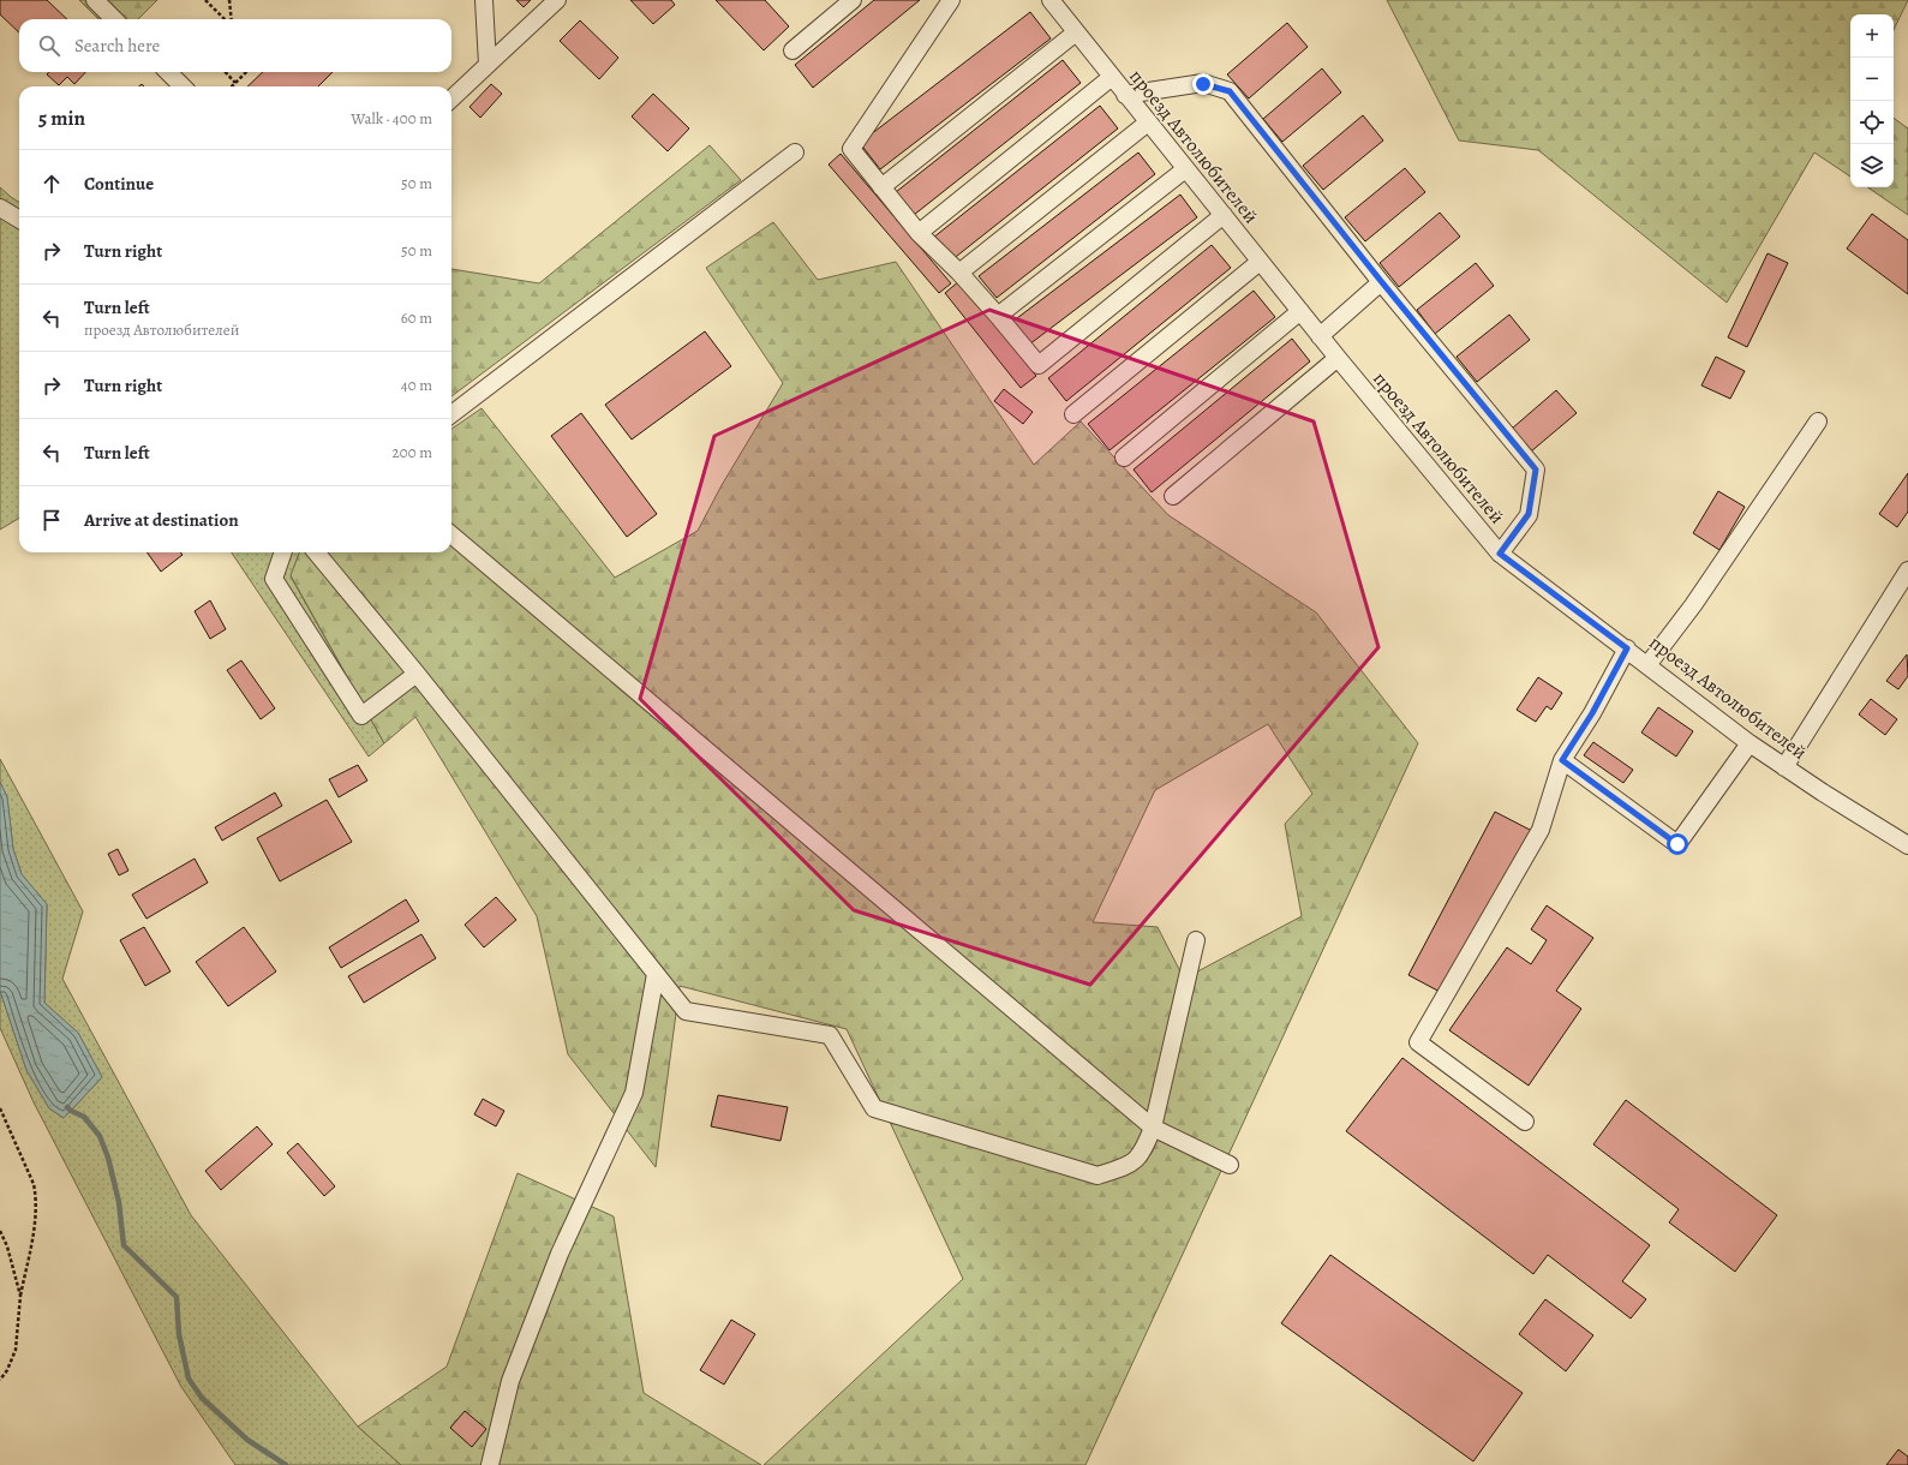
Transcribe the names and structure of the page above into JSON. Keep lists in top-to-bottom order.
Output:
{
  "streets": {
    "street": ["проезд Автолюбителей"]
  },
  "page": {
    "map_buttons": ["+", "−"],
    "search": "Search here",
    "heading": ["5 min", "Walk · 400 m"],
    "list": [
      ["Continue", "50 m"],
      ["Turn right", "50 m"],
      ["Turn left", "проезд Автолюбителей", "60 m"],
      ["Turn right", "40 m"],
      ["Turn left", "200 m"],
      "Arrive at destination"
    ]
  }
}
